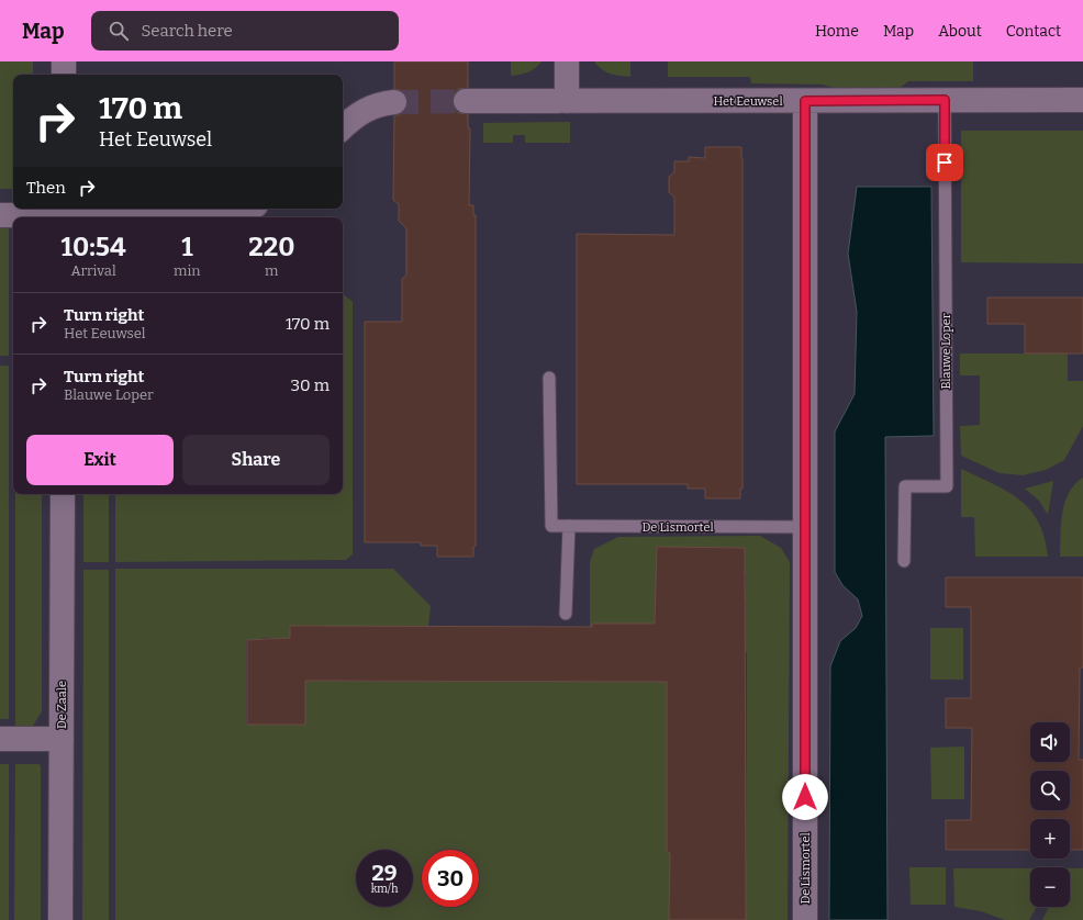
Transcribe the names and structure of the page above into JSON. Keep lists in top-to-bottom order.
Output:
{
  "streets": {
    "street": ["Het Eeuwsel", "De Lismortel", "De Zaale"],
    "lane": ["Blauwe Loper"]
  },
  "crossings": [
    ["Het Eeuwsel", "Blauwe Loper"],
    ["Het Eeuwsel", "De Lismortel"]
  ],
  "page": {
    "header": "Map",
    "search": "Search here",
    "nav": [
      "Home",
      "Map",
      "About",
      "Contact"
    ],
    "turn": ["170 m", "Het Eeuwsel"],
    "then": "Then",
    "eta": [
      "10:54",
      "Arrival",
      "1",
      "min",
      "220",
      "m"
    ],
    "list": [
      {
        "name": "Turn right",
        "note": "Het Eeuwsel",
        "value": "170 m"
      },
      {
        "name": "Turn right",
        "note": "Blauwe Loper",
        "value": "30 m"
      }
    ],
    "buttons": ["Exit", "Share"],
    "map_buttons": ["+", "−"],
    "speed": "29 km/h",
    "limit": "30"
  }
}
